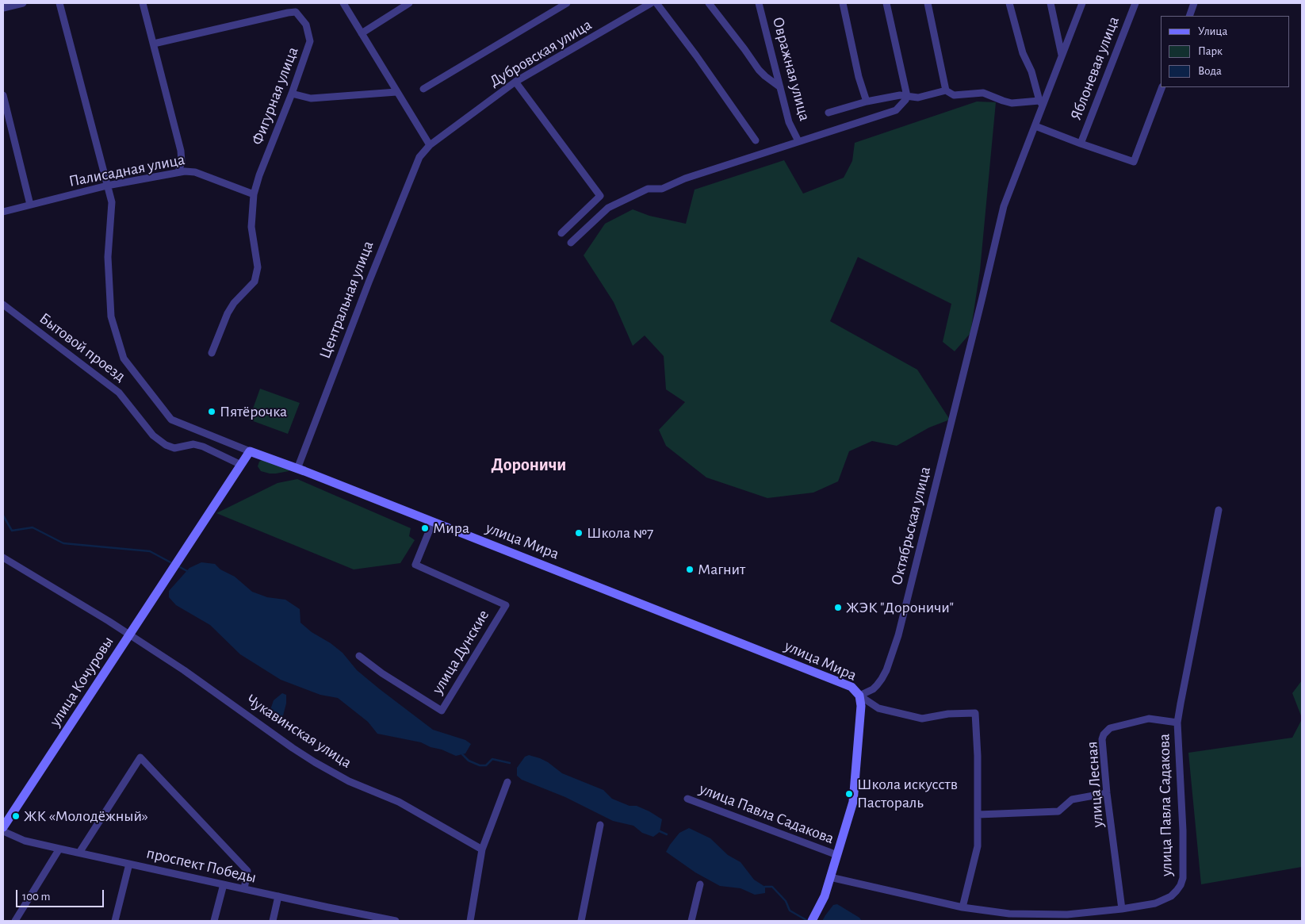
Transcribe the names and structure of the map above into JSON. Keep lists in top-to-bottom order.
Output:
{
  "streets": {
    "street": [
      "Дубровская улица",
      "Яблоневая улица",
      "Овражная улица",
      "Фигурная улица",
      "Палисадная улица",
      "Центральная улица",
      "Бытовой проезд",
      "Октябрьская улица",
      "улица Мира",
      "улица Дунские",
      "улица Кочуровы",
      "Чукавинская улица",
      "улица Лесная",
      "улица Павла Садакова",
      "проспект Победы"
    ]
  },
  "crossings": [
    ["Дубровская улица", "Центральная улица"],
    ["Фигурная улица", "Палисадная улица"],
    ["Палисадная улица", "улица Мира"],
    ["Центральная улица", "улица Мира"],
    ["Октябрьская улица", "улица Мира"],
    ["улица Мира", "улица Дунские"],
    ["улица Кочуровы", "Чукавинская улица"],
    ["улица Лесная", "улица Павла Садакова"]
  ],
  "districts": ["Дороничи"],
  "places": [
    "Пятёрочка",
    "Мира",
    "Школа №7",
    "Магнит",
    "ЖЭК \"Дороничи\"",
    "Школа искусств Пастораль",
    "ЖК «Молодёжный»"
  ],
  "legend": ["Улица", "Парк", "Вода"],
  "scale_bar": "100 m"
}
